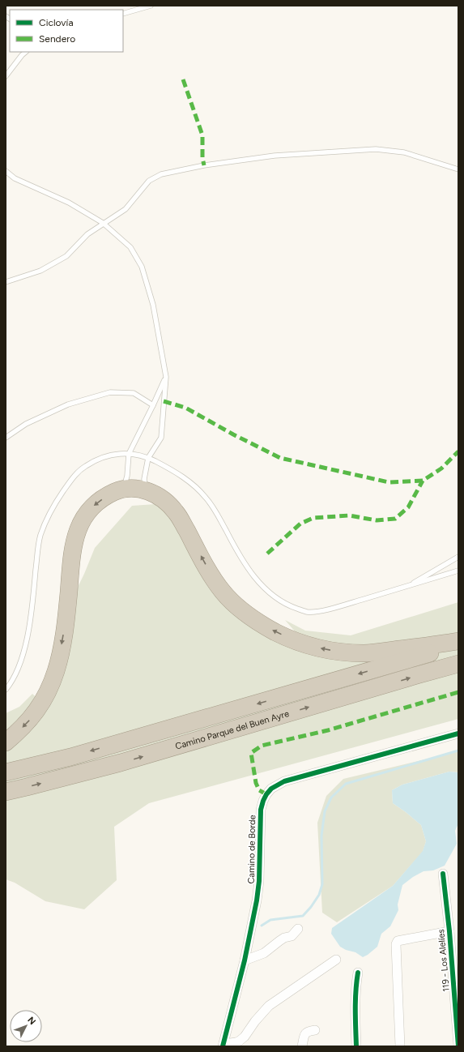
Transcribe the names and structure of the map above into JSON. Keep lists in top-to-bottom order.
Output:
{
  "streets": {
    "highway": ["Camino Parque del Buen Ayre"],
    "street": ["Camino de Borde", "119 - Los Alelíes"]
  },
  "legend": ["Ciclovía", "Sendero"],
  "north": "top right"
}
